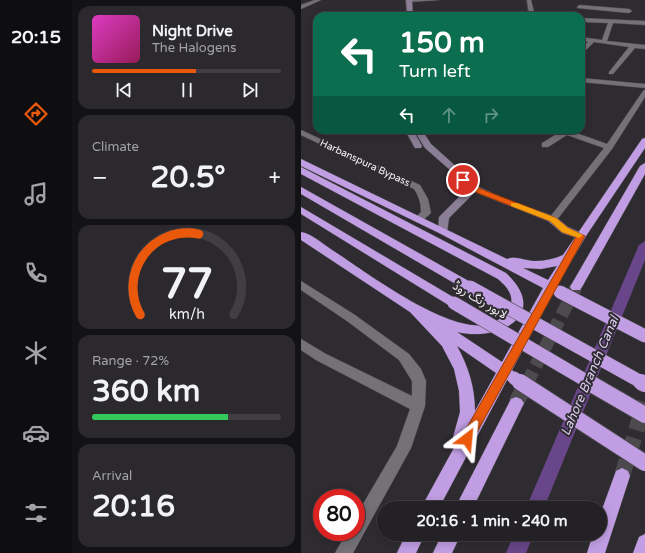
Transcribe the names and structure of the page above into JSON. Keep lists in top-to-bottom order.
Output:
{
  "streets": {
    "highway": ["لاہور رنگ روڈ"],
    "street": ["Harbanspura Bypass"]
  },
  "water": ["Lahore Branch Canal"],
  "page": {
    "tabs": "20:15",
    "turn": ["150 m", "Turn left"],
    "song": ["Night Drive", "The Halogens"],
    "tile": [
      "Climate",
      ["Range · 72%", "360 km"],
      ["Arrival", "20:16"]
    ],
    "heat": ["−", "20.5°", "+"],
    "limit": "80",
    "trip": "20:16 · 1 min · 240 m",
    "gauge": ["77", "km/h"]
  }
}
